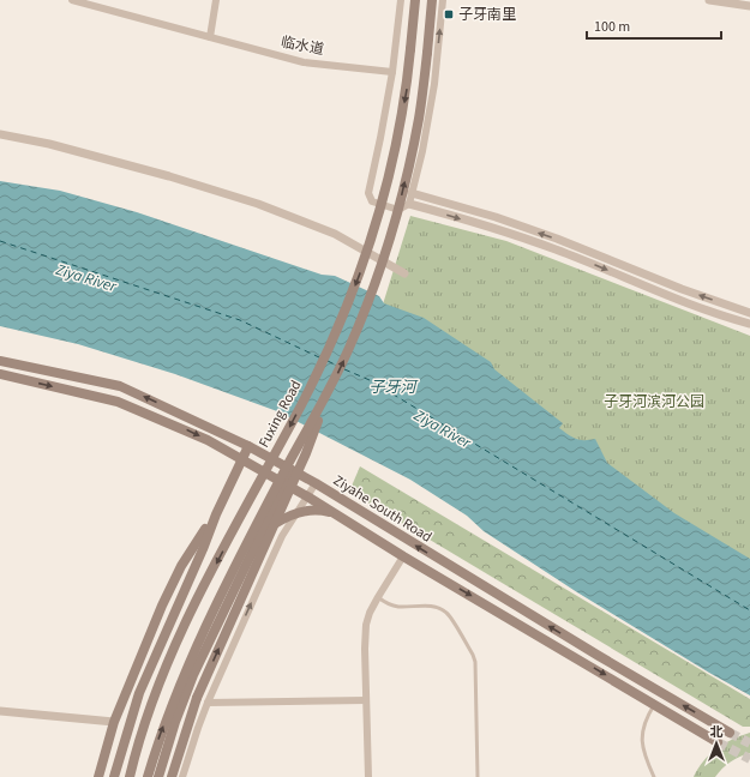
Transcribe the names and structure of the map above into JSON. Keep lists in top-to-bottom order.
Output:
{
  "streets": {
    "main road": ["Fuxing Road", "Ziyahe South Road"],
    "street": ["临水道"]
  },
  "water": ["Ziya River", "子牙河"],
  "parks": ["子牙河滨河公园"],
  "places": {
    "transit": ["子牙南里"]
  },
  "scale_bar": "100 m",
  "north": "top"
}
